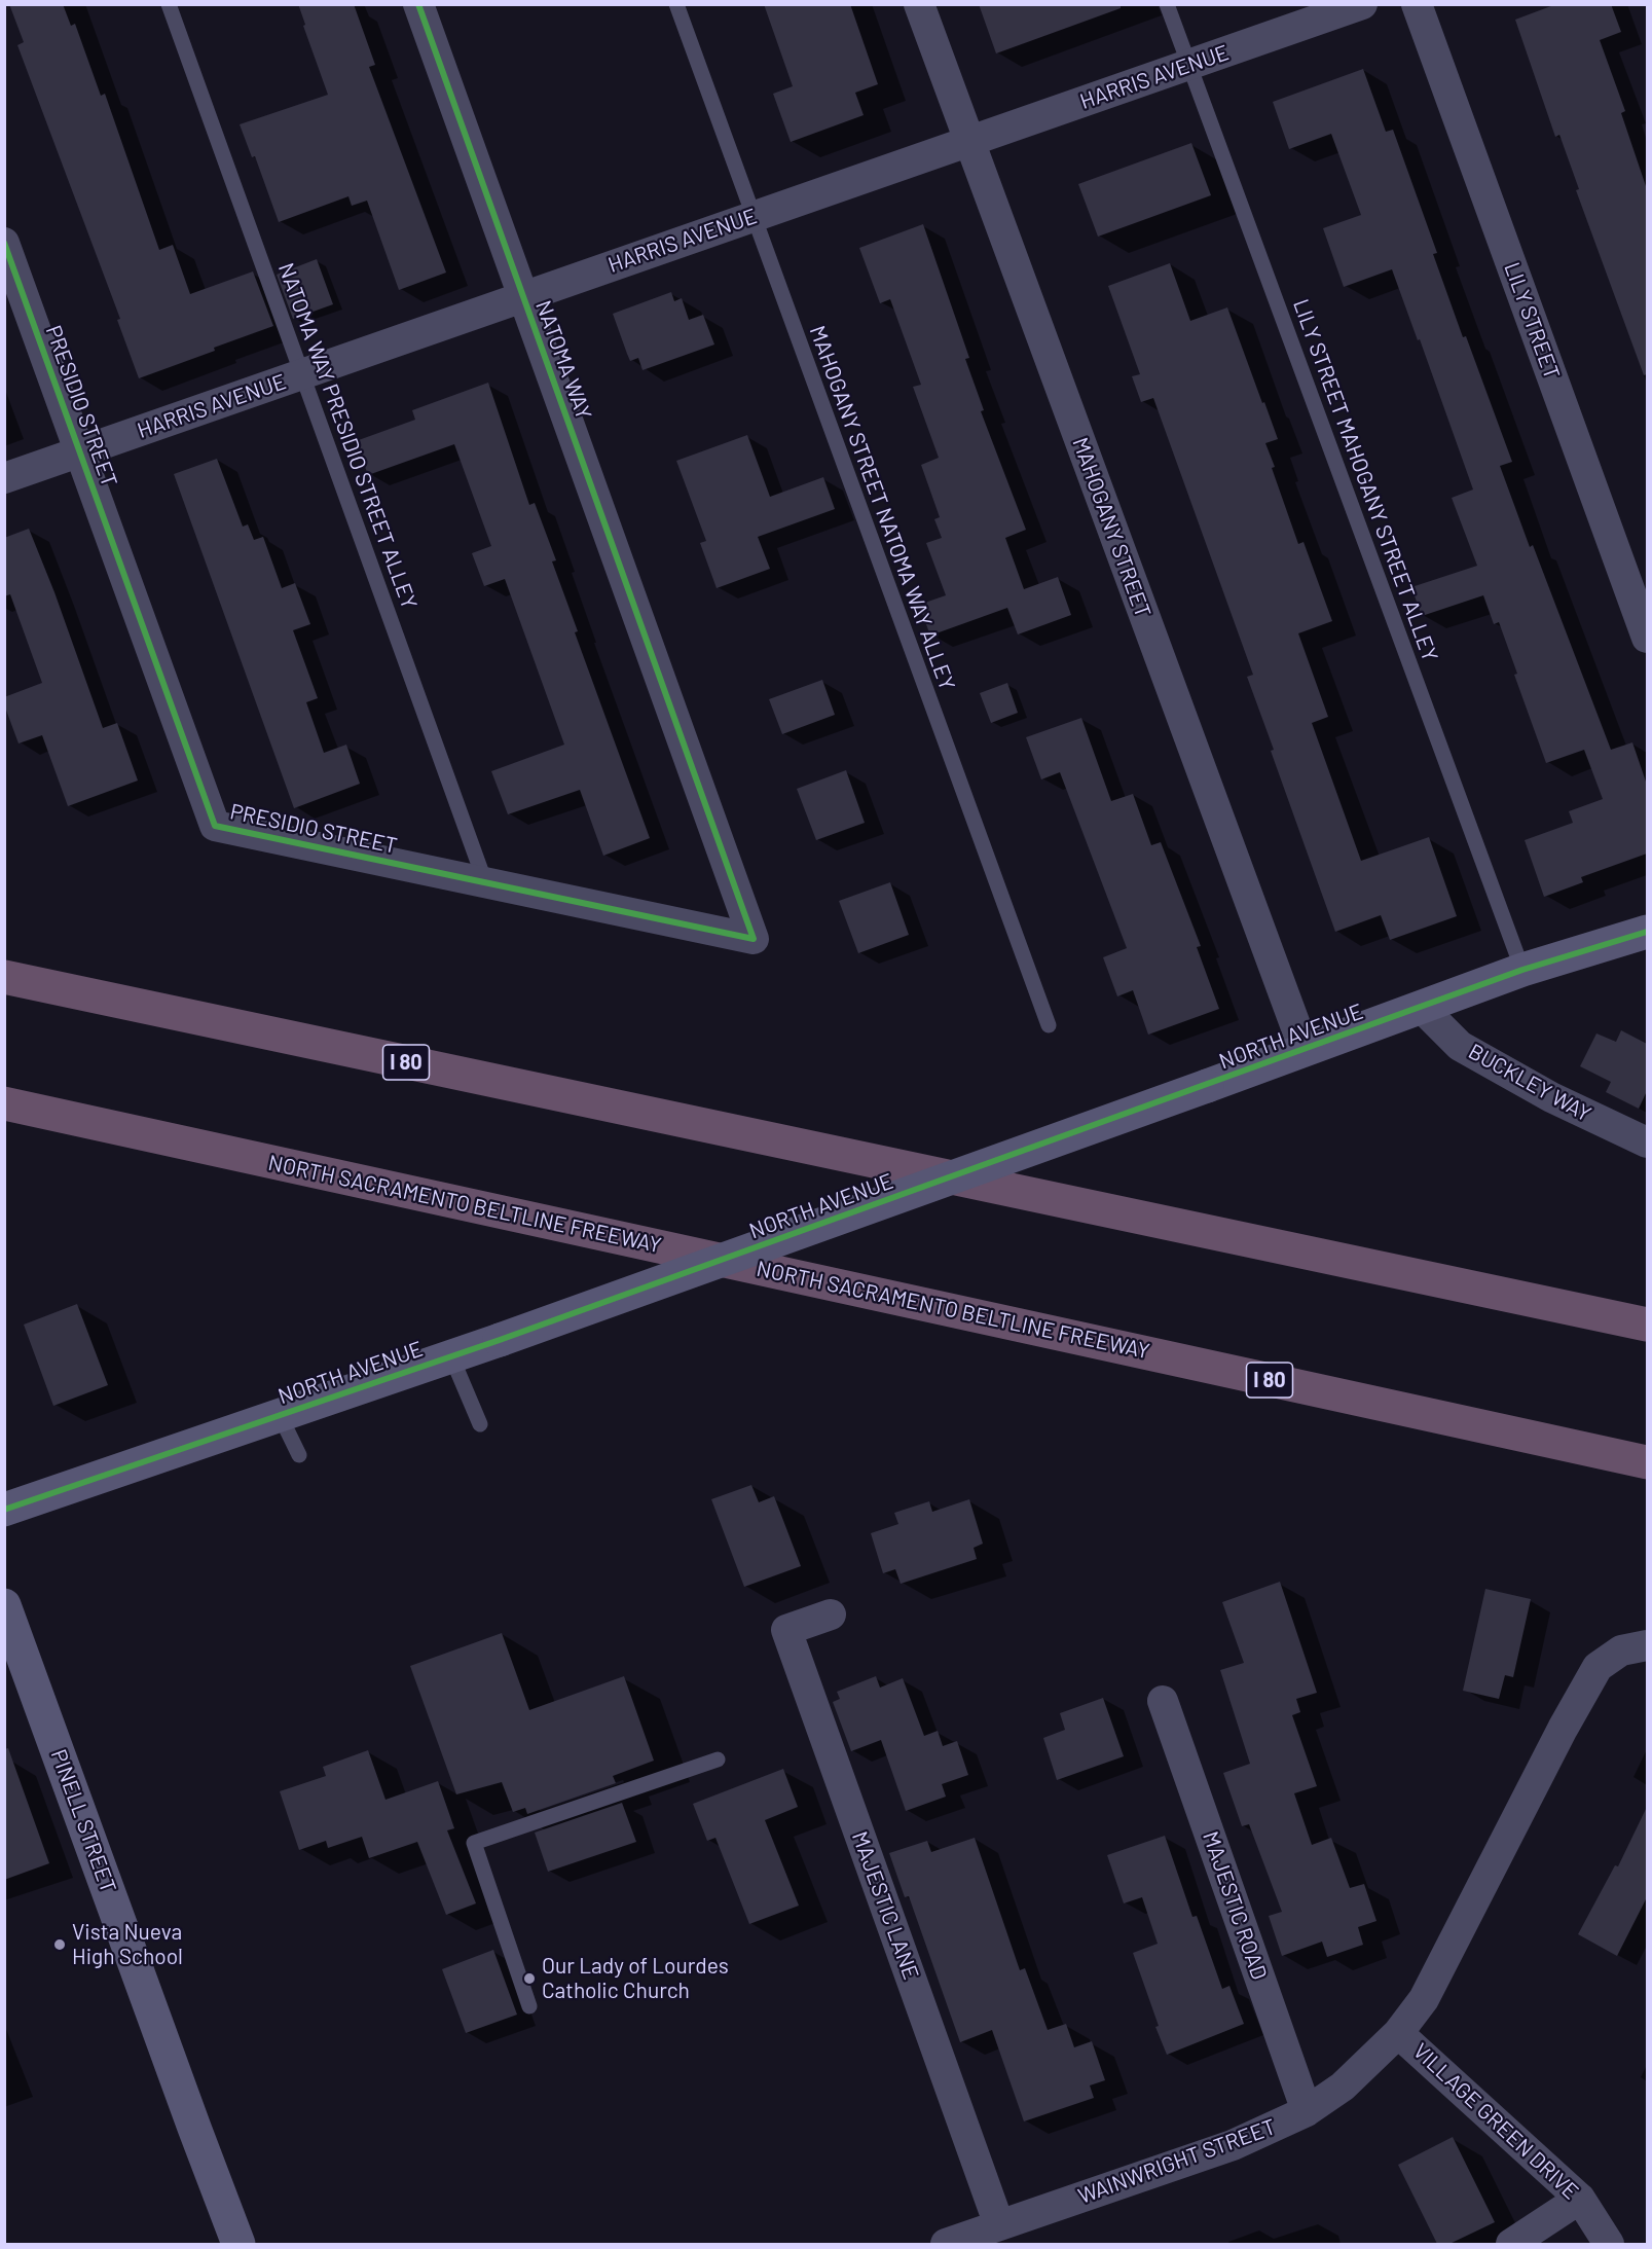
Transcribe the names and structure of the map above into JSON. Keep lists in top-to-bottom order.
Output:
{
  "streets": {
    "highway": ["I 80", "NORTH SACRAMENTO BELTLINE FREEWAY"],
    "street": [
      "HARRIS AVENUE",
      "LILY STREET",
      "NATOMA WAY",
      "PRESIDIO STREET",
      "MAHOGANY STREET",
      "NORTH AVENUE",
      "BUCKLEY WAY",
      "PINELL STREET",
      "MAJESTIC LANE",
      "MAJESTIC ROAD",
      "VILLAGE GREEN DRIVE",
      "WAINWRIGHT STREET"
    ],
    "lane": ["NATOMA WAY PRESIDIO STREET ALLEY", "LILY STREET MAHOGANY STREET ALLEY", "MAHOGANY STREET NATOMA WAY ALLEY"]
  },
  "crossings": [
    ["HARRIS AVENUE", "NATOMA WAY"],
    ["HARRIS AVENUE", "PRESIDIO STREET"],
    ["HARRIS AVENUE", "NATOMA WAY PRESIDIO STREET ALLEY"],
    ["HARRIS AVENUE", "LILY STREET MAHOGANY STREET ALLEY"],
    ["HARRIS AVENUE", "MAHOGANY STREET NATOMA WAY ALLEY"],
    ["HARRIS AVENUE", "MAHOGANY STREET"],
    ["NATOMA WAY", "PRESIDIO STREET"],
    ["PRESIDIO STREET", "NATOMA WAY PRESIDIO STREET ALLEY"],
    ["LILY STREET MAHOGANY STREET ALLEY", "NORTH AVENUE"],
    ["MAHOGANY STREET", "NORTH AVENUE"],
    ["NORTH AVENUE", "BUCKLEY WAY"],
    ["MAJESTIC LANE", "WAINWRIGHT STREET"],
    ["MAJESTIC ROAD", "WAINWRIGHT STREET"],
    ["VILLAGE GREEN DRIVE", "WAINWRIGHT STREET"]
  ],
  "places": ["Vista Nueva High School", "Our Lady of Lourdes Catholic Church"]
}
